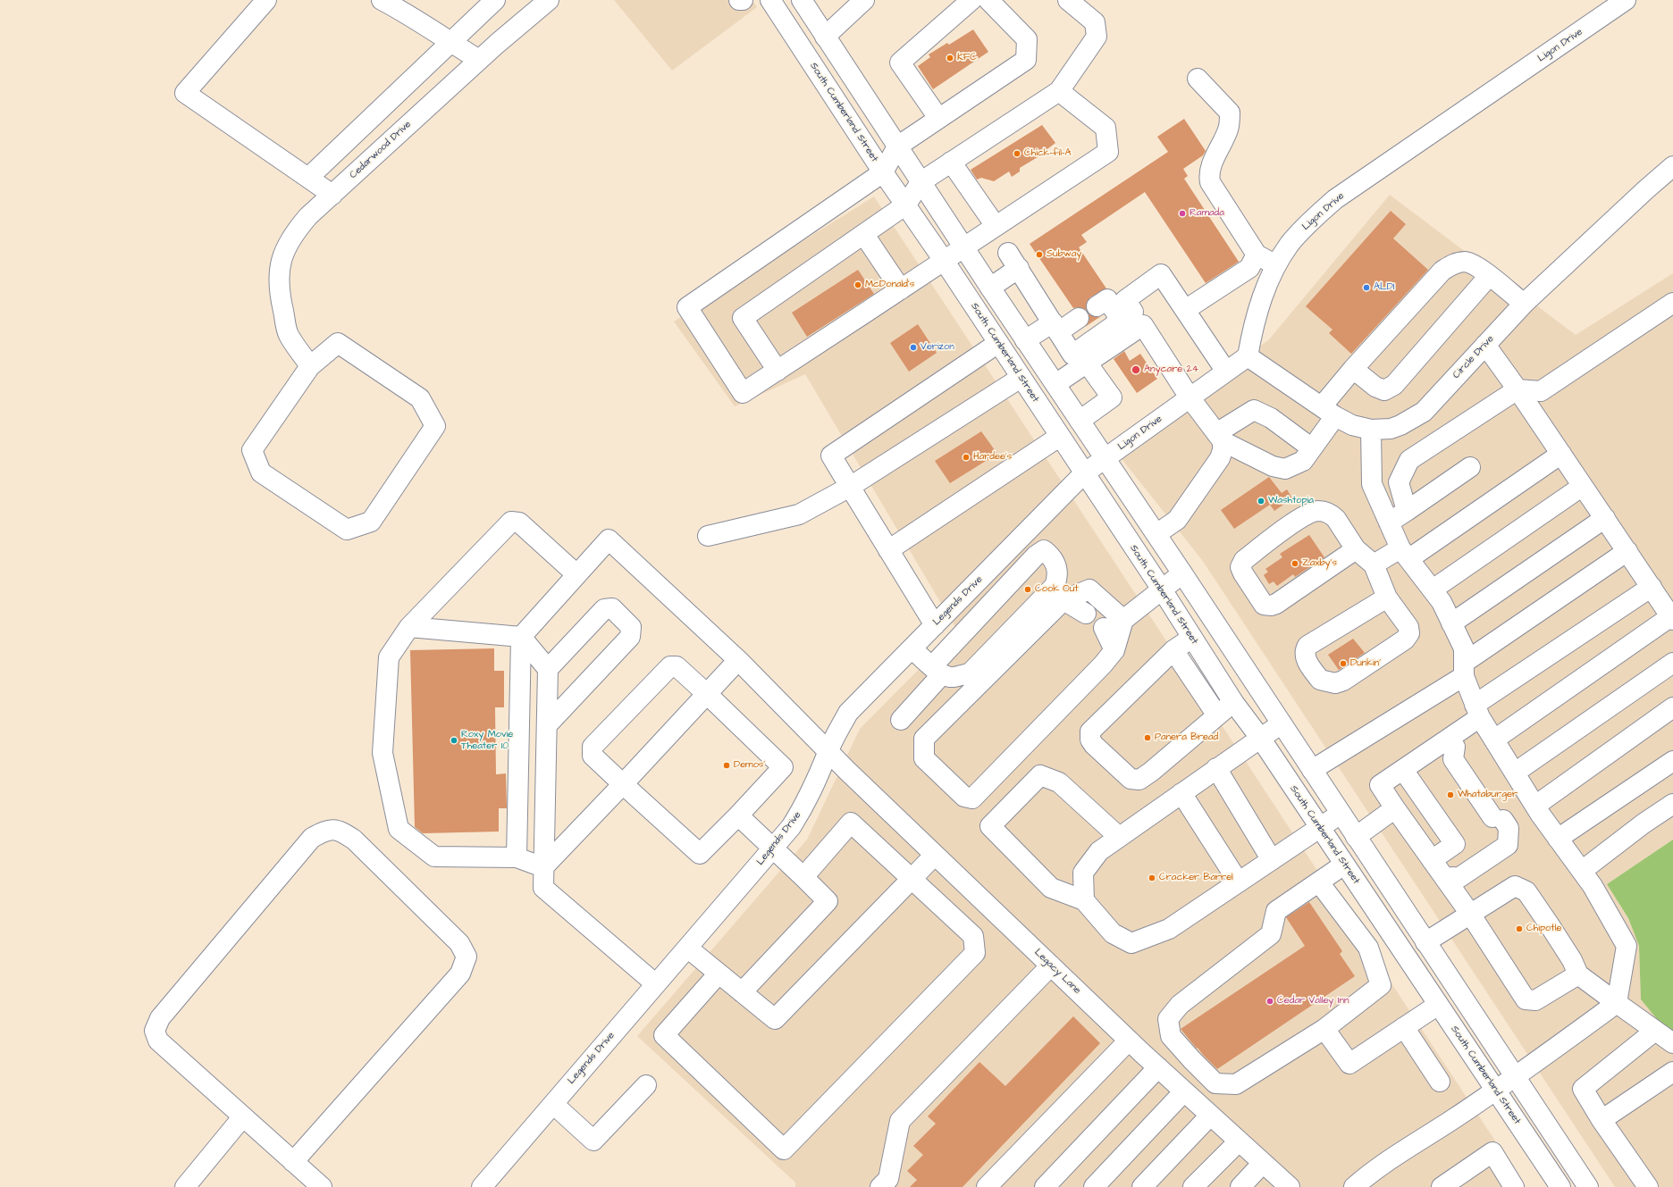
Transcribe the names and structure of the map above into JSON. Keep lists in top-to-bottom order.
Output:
{
  "streets": {
    "street": [
      "Ligon Drive",
      "South Cumberland Street",
      "Cedarwood Drive",
      "Circle Drive",
      "Legends Drive",
      "Legacy Lane"
    ]
  },
  "crossings": [
    ["Ligon Drive", "South Cumberland Street"],
    ["Ligon Drive", "Circle Drive"],
    ["Ligon Drive", "Legends Drive"],
    ["South Cumberland Street", "Legends Drive"],
    ["Legends Drive", "Legacy Lane"]
  ],
  "places": [
    "KFC",
    "Chick-fil-A",
    "Ramada",
    "Subway",
    "McDonald's",
    "ALDI",
    "Verizon",
    "Anycare 24",
    "Hardee's",
    "Washtopia",
    "Zaxby's",
    "Cook Out",
    "Dunkin'",
    "Panera Bread",
    "Roxy Movie Theater 10",
    "Demos'",
    "Whataburger",
    "Cracker Barrel",
    "Chipotle",
    "Cedar Valley Inn"
  ]
}
